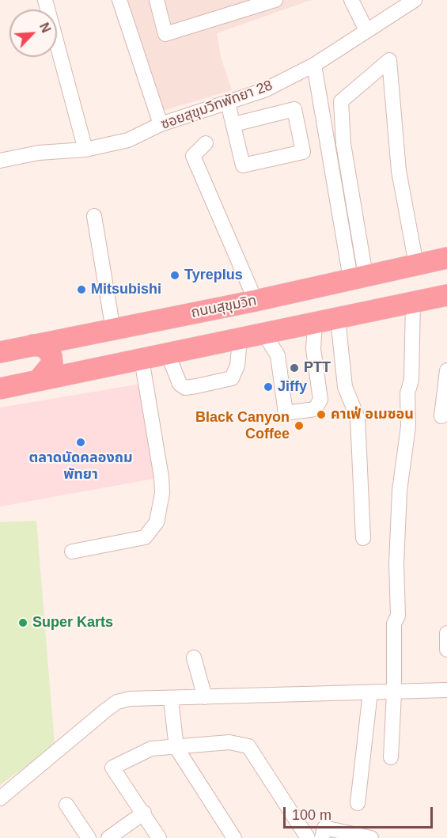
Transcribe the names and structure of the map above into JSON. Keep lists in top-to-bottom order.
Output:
{
  "streets": {
    "highway": ["ถนนสุขุมวิท"],
    "street": ["ซอยสุขุมวิทพัทยา 28"]
  },
  "places": [
    "Tyreplus",
    "Mitsubishi",
    "PTT",
    "Jiffy",
    "คาเฟ่ อเมซอน",
    "Black Canyon Coffee",
    "ตลาดนัดคลองถม พัทยา",
    "Super Karts"
  ],
  "scale_bar": "100 m",
  "north": "top right"
}
